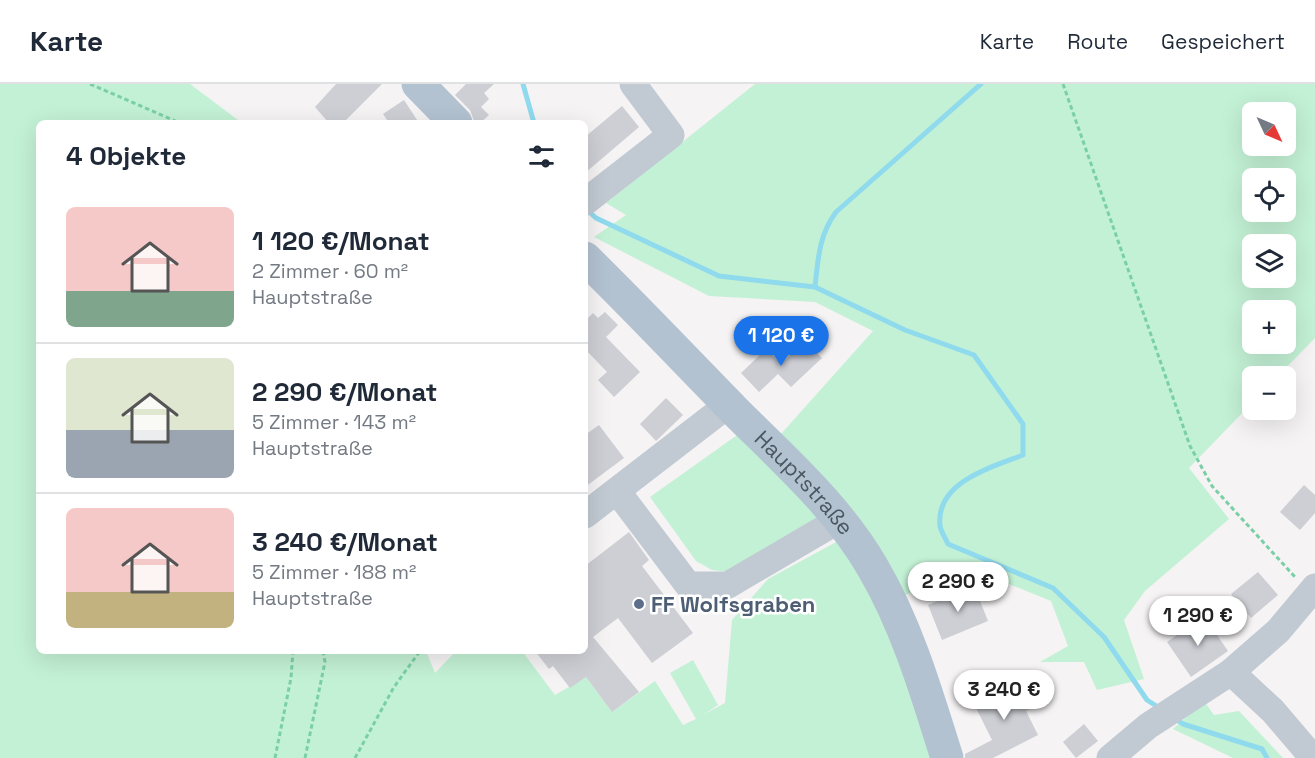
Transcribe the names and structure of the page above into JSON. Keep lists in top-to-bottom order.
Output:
{
  "streets": {
    "main road": ["Hauptstraße"]
  },
  "places": ["FF Wolfsgraben"],
  "north": "bottom right",
  "page": {
    "header": "Karte",
    "nav": ["Karte", "Route", "Gespeichert"],
    "map_buttons": ["+", "−"],
    "heading": "4 Objekte",
    "list": [
      {
        "name": "1 120 €/Monat",
        "note": "2 Zimmer · 60 m² · Hauptstraße"
      },
      {
        "name": "2 290 €/Monat",
        "note": "5 Zimmer · 143 m² · Hauptstraße"
      },
      {
        "name": "3 240 €/Monat",
        "note": "5 Zimmer · 188 m² · Hauptstraße"
      }
    ],
    "price": [
      "1 120 €",
      "2 290 €",
      "1 290 €",
      "3 240 €"
    ]
  }
}
